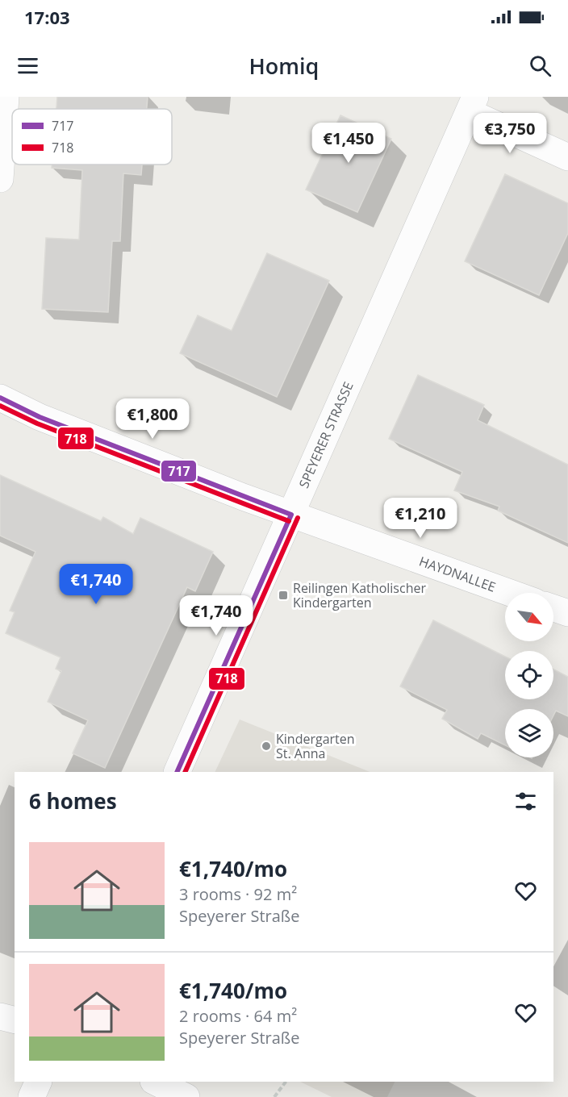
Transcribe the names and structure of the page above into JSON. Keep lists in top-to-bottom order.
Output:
{
  "streets": {
    "street": ["SPEYERER STRASSE", "HAYDNALLEE"]
  },
  "crossings": [
    ["SPEYERER STRASSE", "HAYDNALLEE"]
  ],
  "places": {
    "transit": ["Reilingen Katholischer Kindergarten"],
    "other": ["Kindergarten St. Anna"]
  },
  "lines": ["transit line 717", "transit line 718"],
  "legend": ["717", "718"],
  "north": "bottom right",
  "page": {
    "status": "17:03",
    "header": "Homiq",
    "price": [
      "€3,750",
      "€1,450",
      "€1,800",
      "€1,210",
      "€1,740",
      "€1,740"
    ],
    "heading": "6 homes",
    "list": [
      {
        "name": "€1,740/mo",
        "note": "3 rooms · 92 m² · Speyerer Straße"
      },
      {
        "name": "€1,740/mo",
        "note": "2 rooms · 64 m² · Speyerer Straße"
      }
    ]
  }
}
